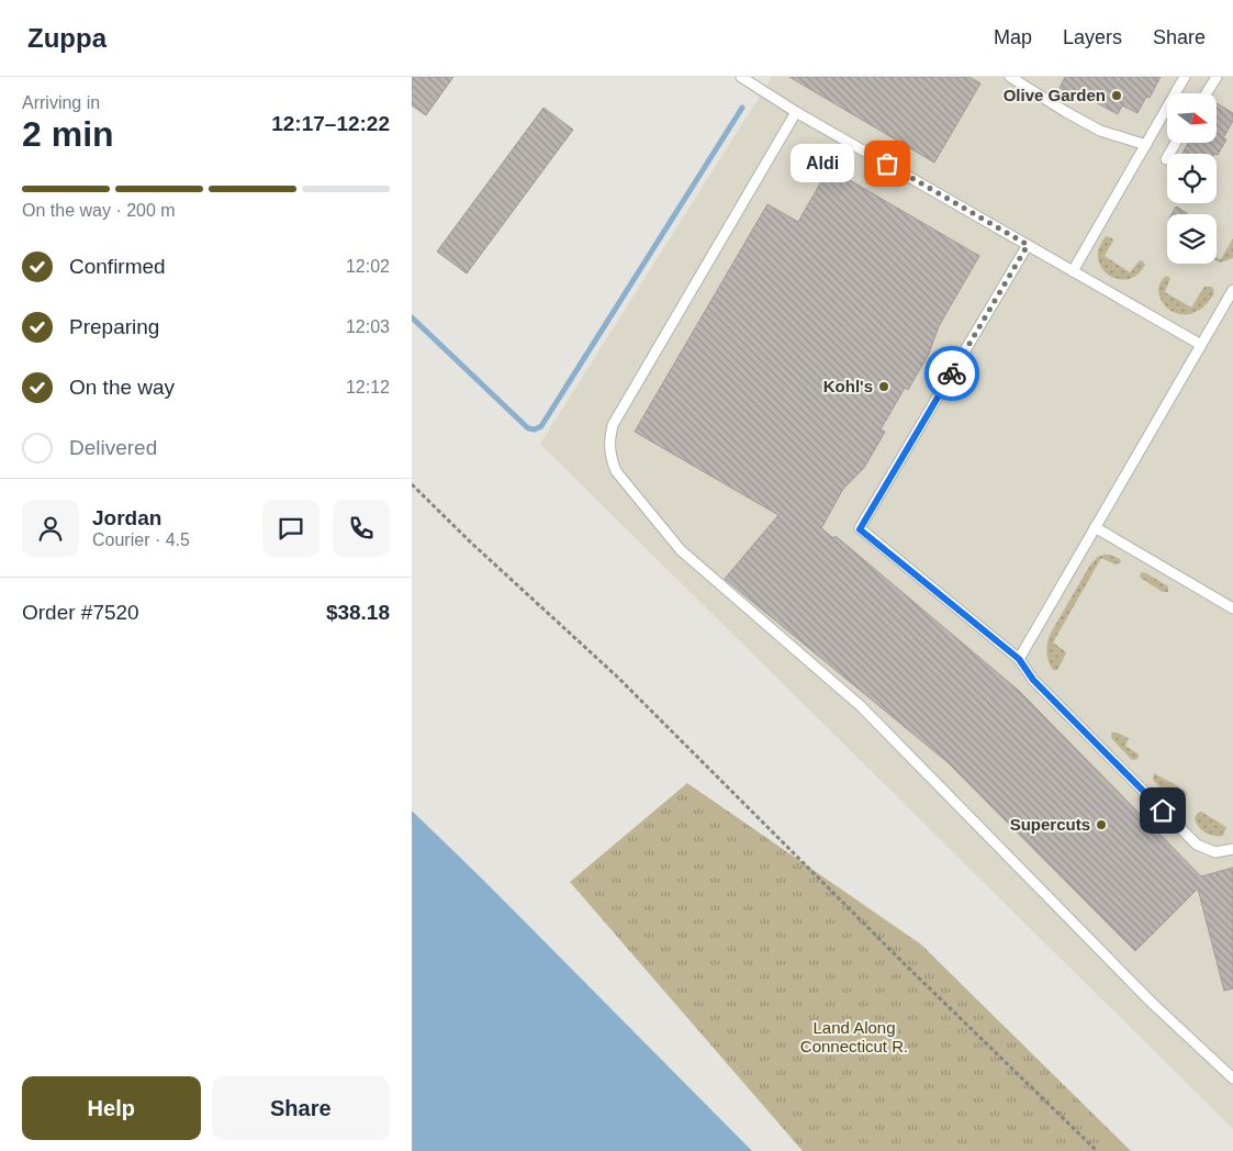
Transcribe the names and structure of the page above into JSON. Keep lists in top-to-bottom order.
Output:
{
  "parks": ["Land Along Connecticut R."],
  "places": [
    "Olive Garden",
    "Aldi",
    "Kohl's",
    "Supercuts"
  ],
  "north": "right",
  "page": {
    "header": "Zuppa",
    "nav": ["Map", "Layers", "Share"],
    "heading": ["2 min", "Arriving in", "12:17–12:22"],
    "panel": [
      "Jordan",
      "Courier · 4.5",
      "Order #7520",
      "$38.18"
    ],
    "bubble": "Aldi",
    "bar": "On the way · 200 m",
    "list": [
      ["Confirmed", "12:02"],
      ["Preparing", "12:03"],
      ["On the way", "12:12"],
      "Delivered"
    ],
    "buttons": ["Help", "Share"]
  }
}
